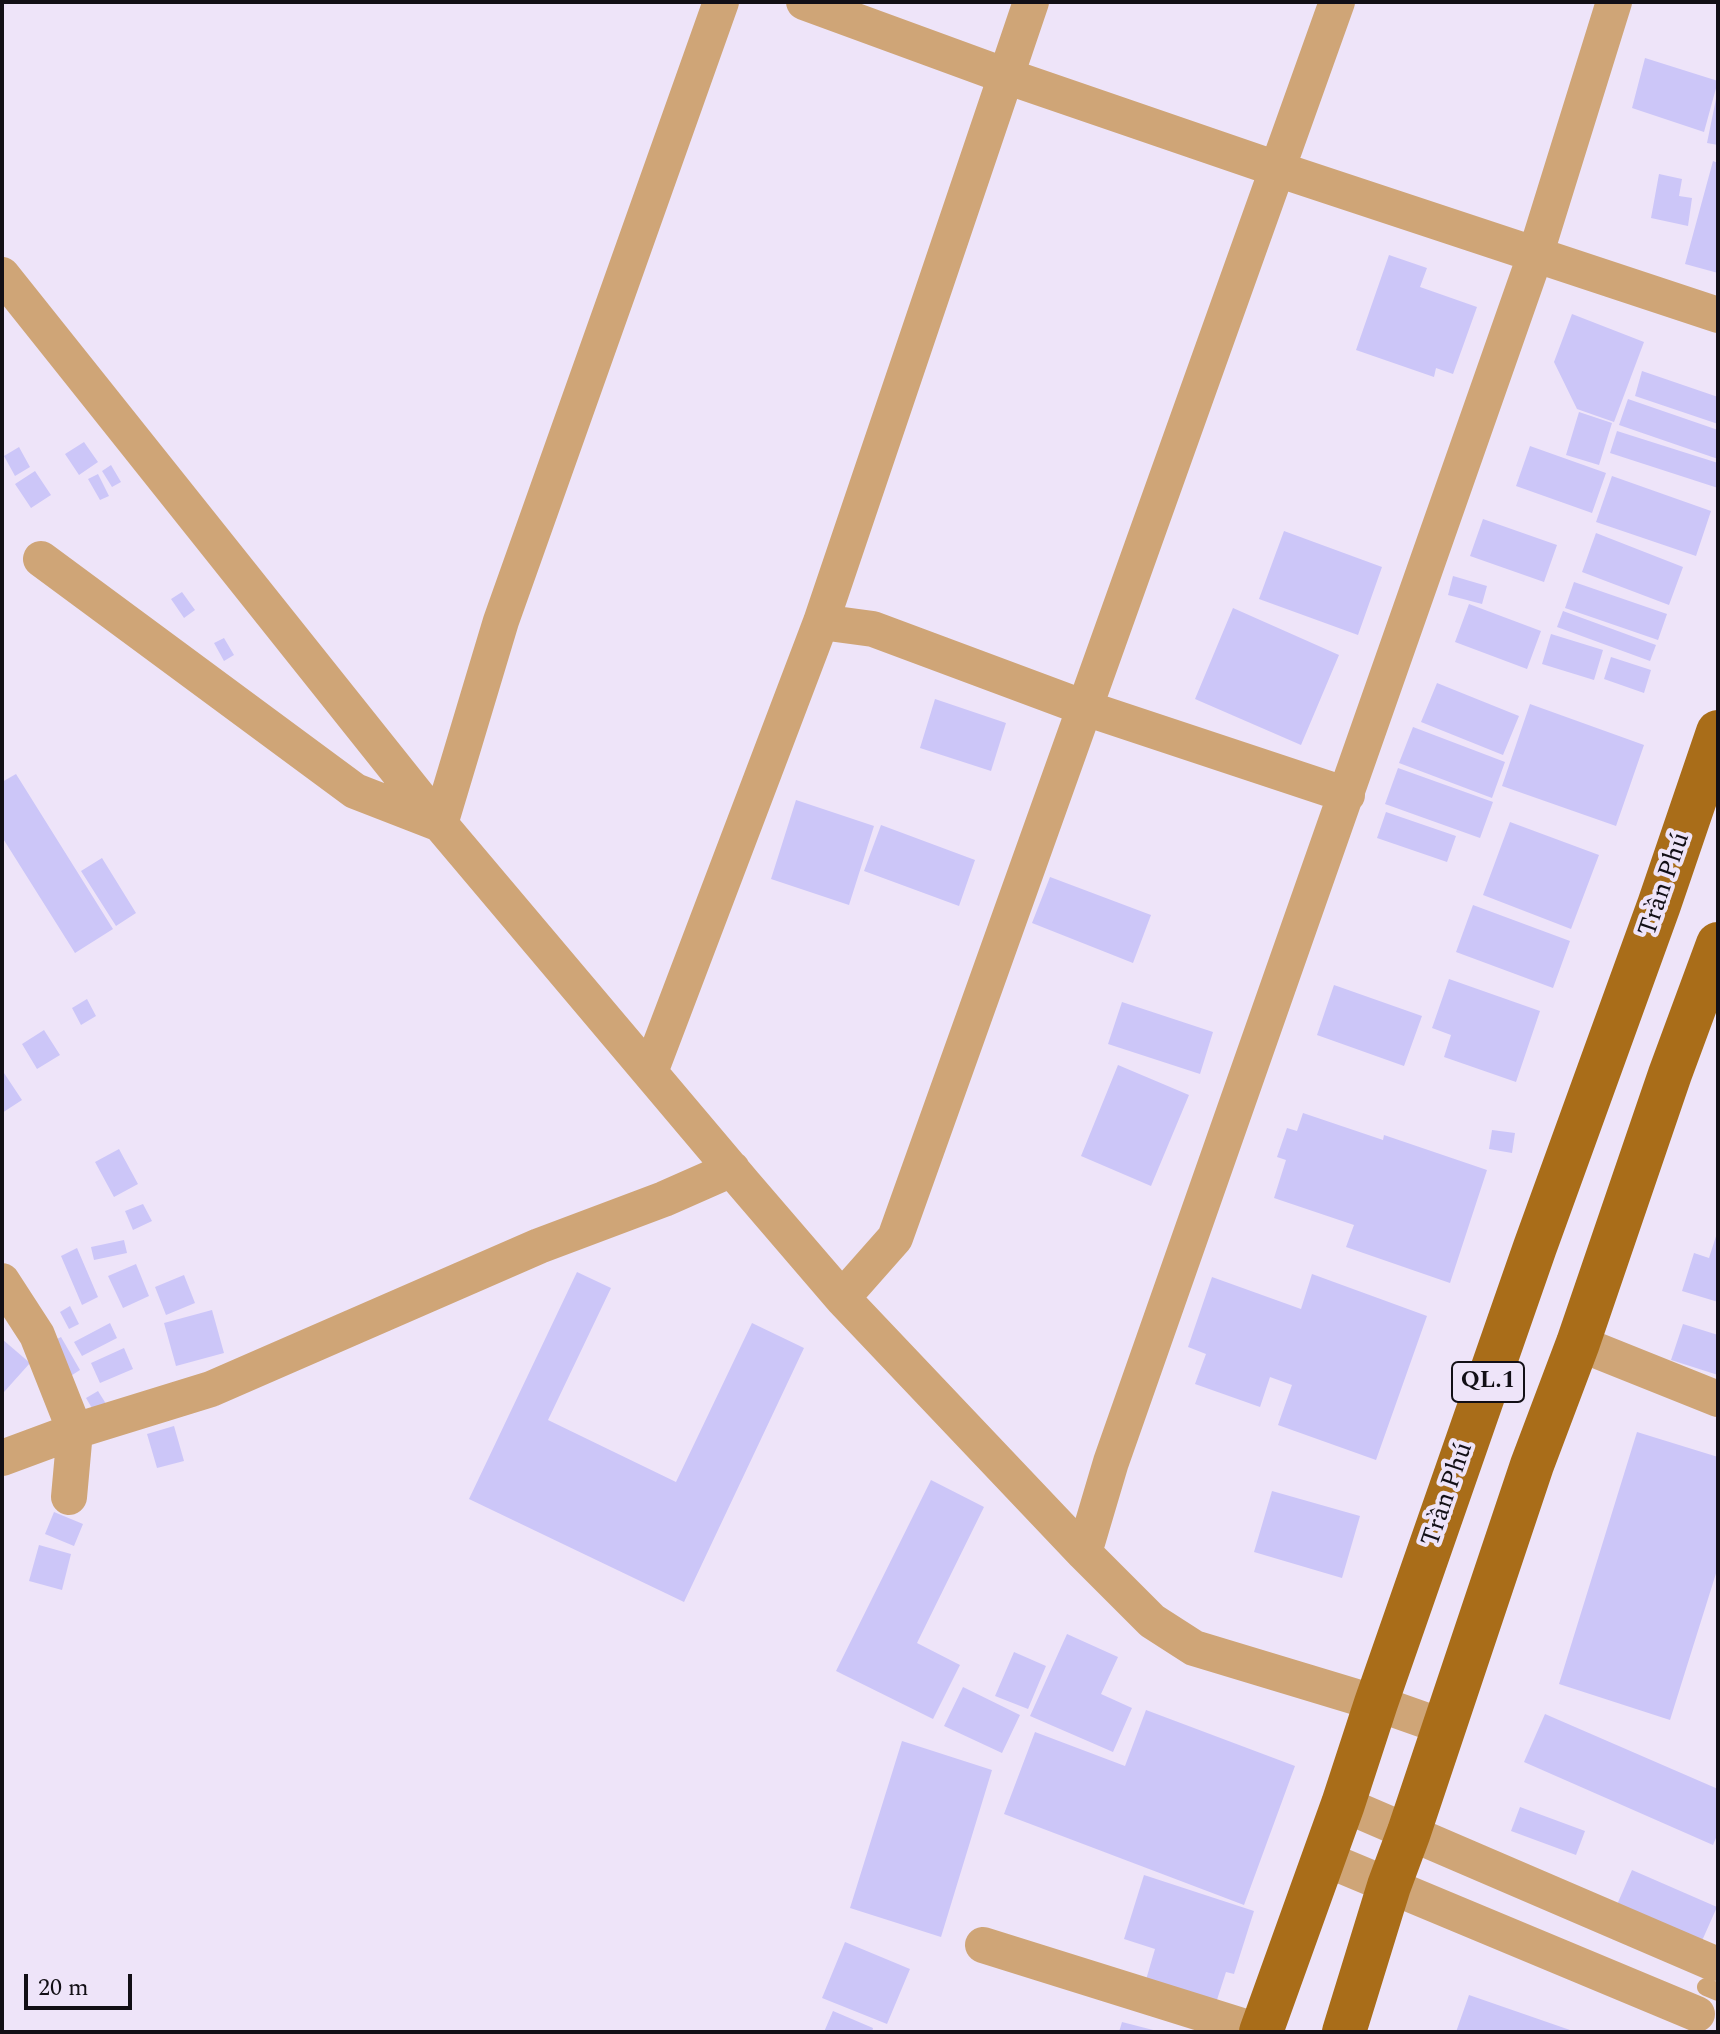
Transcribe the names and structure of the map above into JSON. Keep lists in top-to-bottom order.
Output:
{
  "streets": {
    "main road": ["Trần Phú", "QL.1"]
  },
  "scale_bar": "20 m"
}
